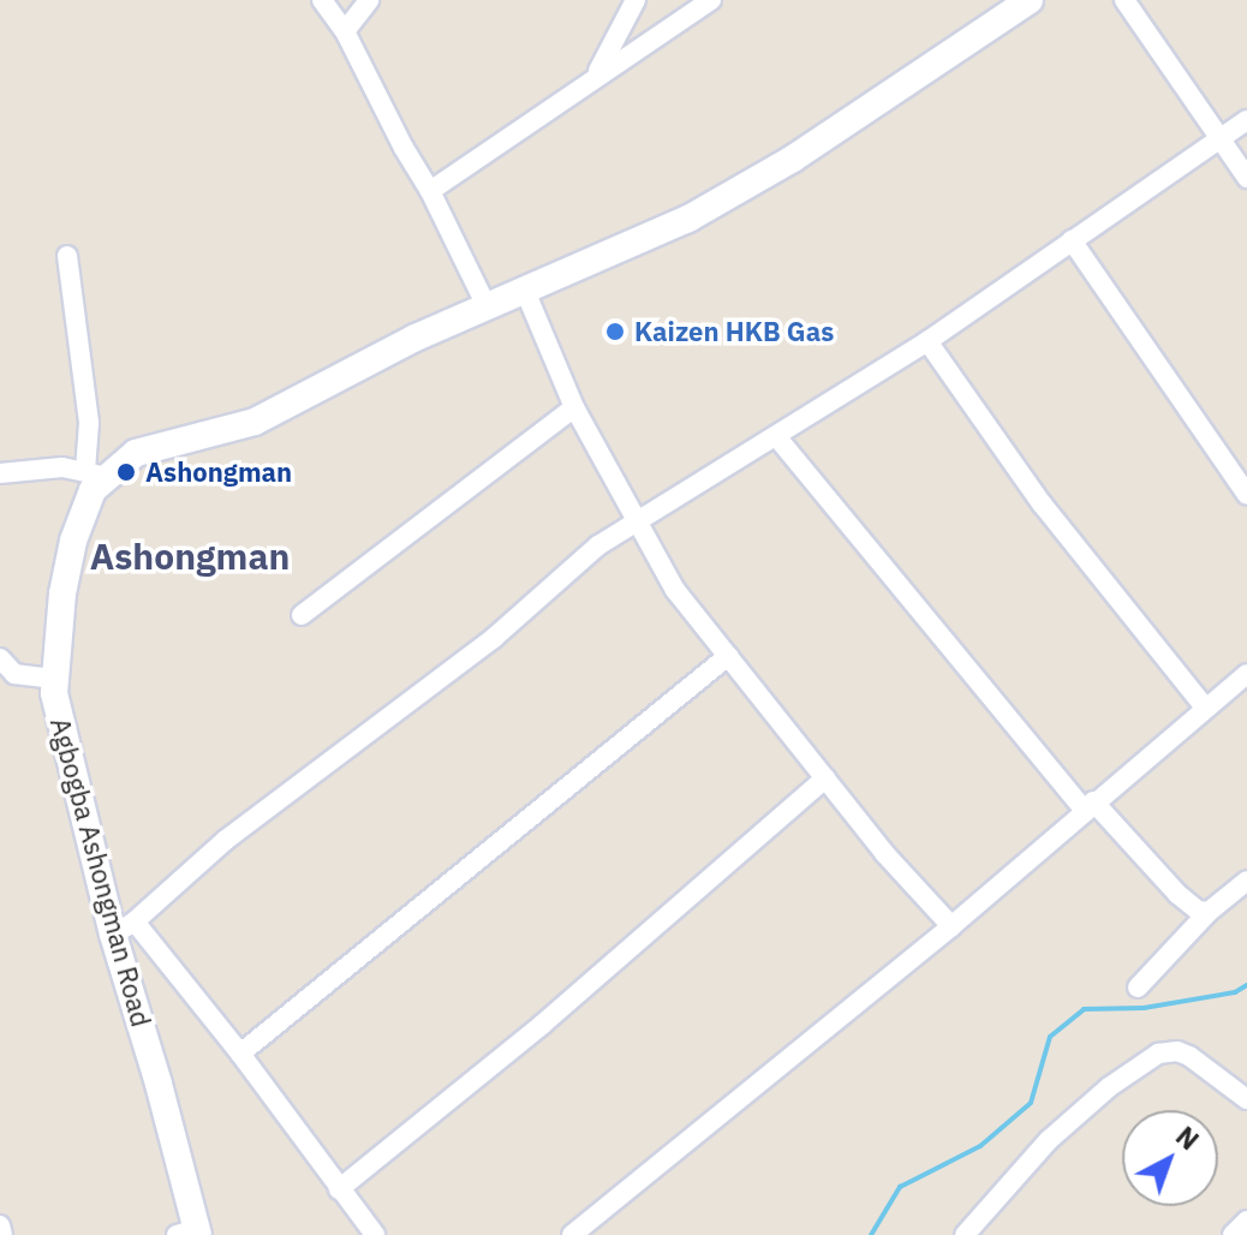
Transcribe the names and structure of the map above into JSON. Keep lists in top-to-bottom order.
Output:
{
  "streets": {
    "street": ["Agbogba Ashongman Road"]
  },
  "districts": ["Ashongman"],
  "places": ["Kaizen HKB Gas", "Ashongman"],
  "north": "top right"
}
